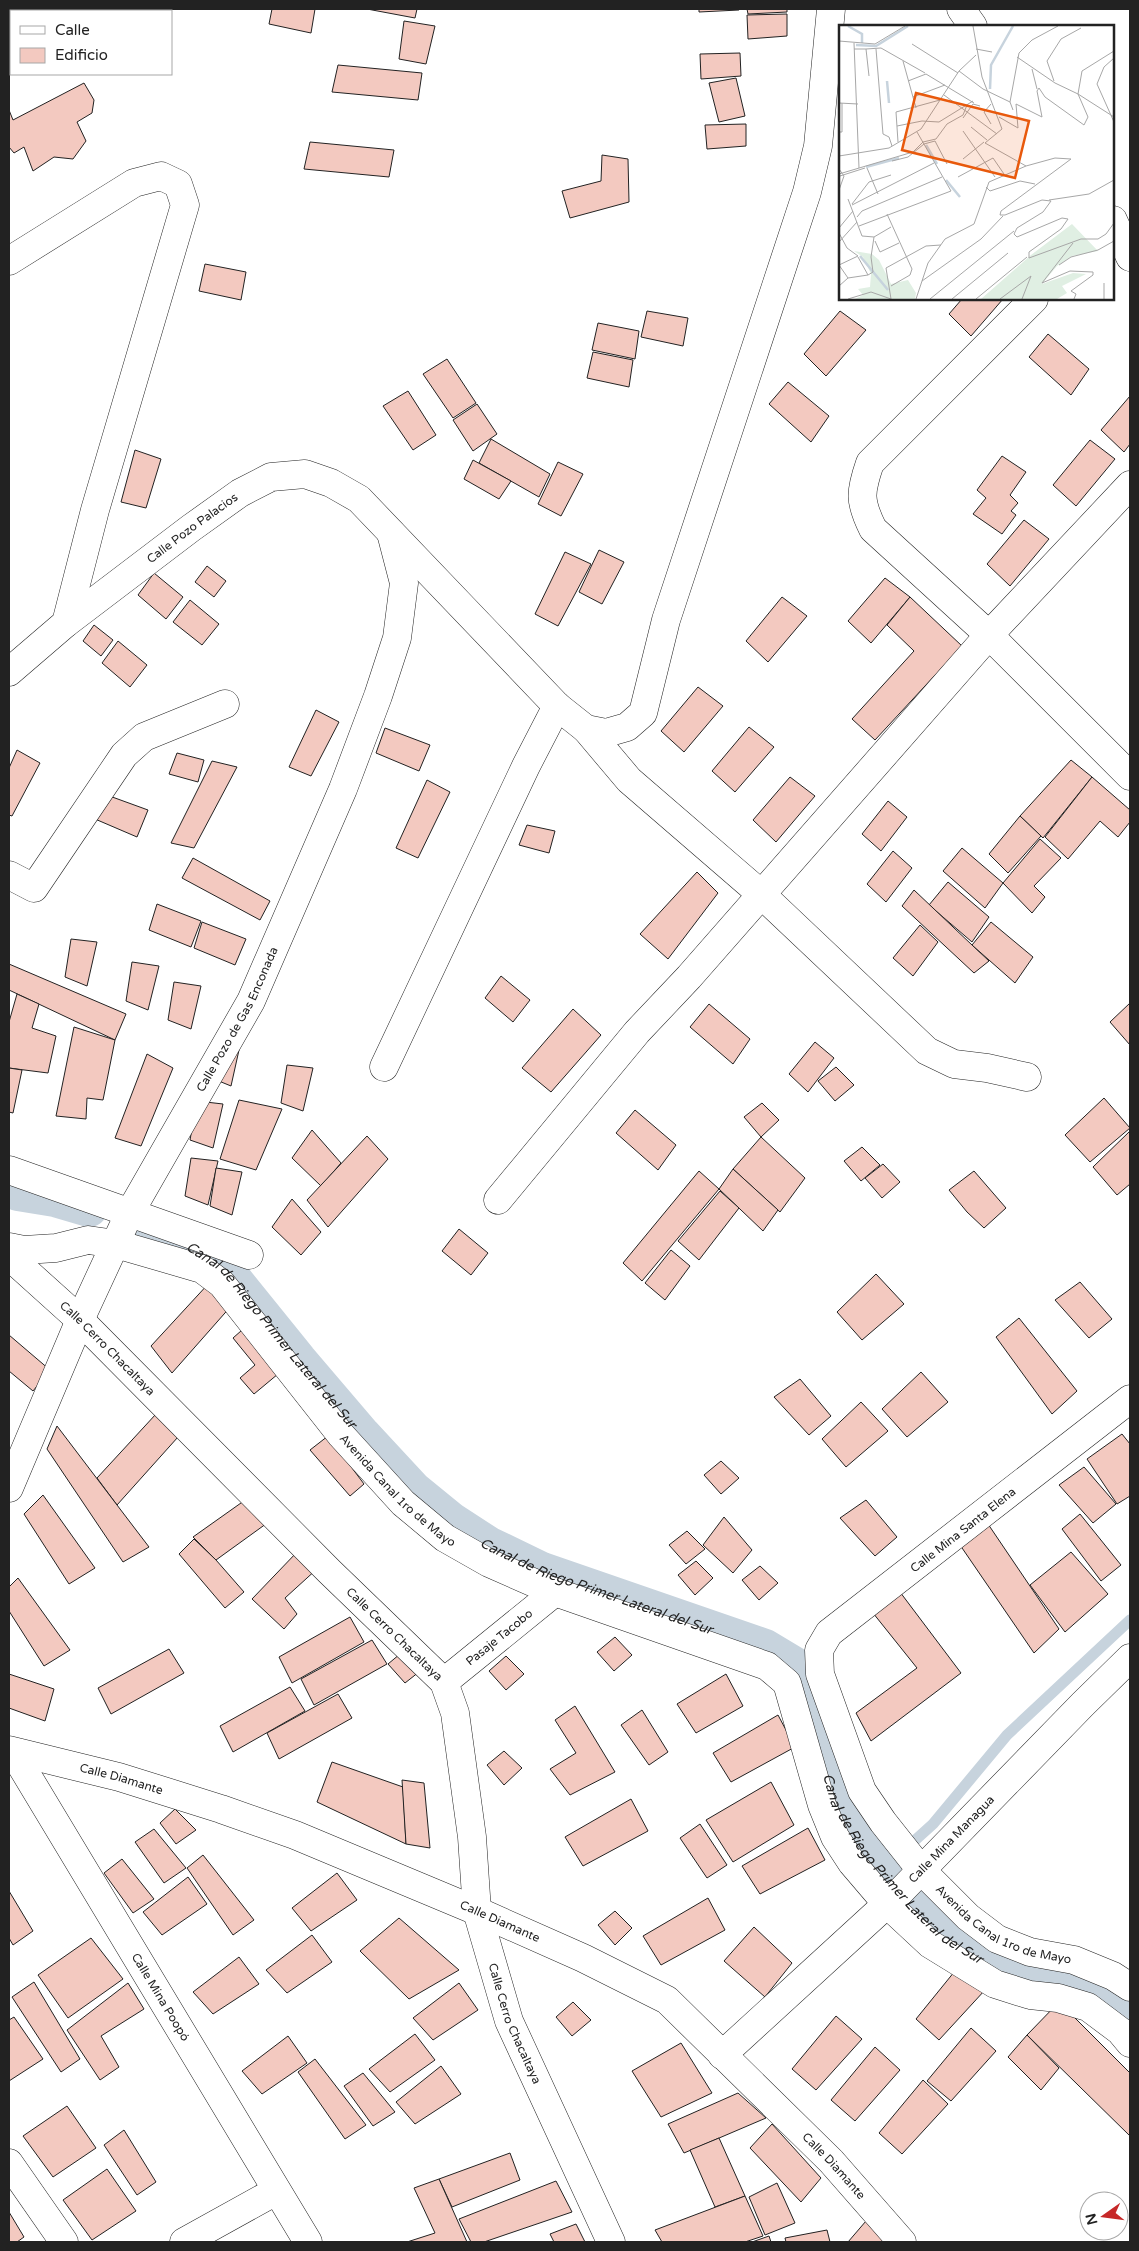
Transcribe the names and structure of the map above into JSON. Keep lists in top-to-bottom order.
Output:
{
  "streets": {
    "street": [
      "Calle Pozo Palacios",
      "Calle Pozo de Gas Enconada",
      "Calle Cerro Chacaltaya",
      "Avenida Canal 1ro de Mayo",
      "Calle Mina Santa Elena",
      "Pasaje Tacobo",
      "Calle Diamante",
      "Calle Mina Managua",
      "Calle Mina Poopó"
    ]
  },
  "crossings": [
    ["Calle Pozo Palacios", "Calle Pozo de Gas Enconada"],
    ["Calle Pozo de Gas Enconada", "Calle Cerro Chacaltaya"],
    ["Calle Pozo de Gas Enconada", "Avenida Canal 1ro de Mayo"],
    ["Calle Cerro Chacaltaya", "Pasaje Tacobo"],
    ["Calle Cerro Chacaltaya", "Calle Diamante"],
    ["Avenida Canal 1ro de Mayo", "Calle Mina Santa Elena"],
    ["Avenida Canal 1ro de Mayo", "Pasaje Tacobo"],
    ["Avenida Canal 1ro de Mayo", "Calle Mina Managua"],
    ["Calle Diamante", "Calle Mina Managua"],
    ["Calle Diamante", "Calle Mina Poopó"]
  ],
  "water": ["Canal de Riego Primer Lateral del Sur"],
  "legend": ["Calle", "Edificio"],
  "north": "left"
}
